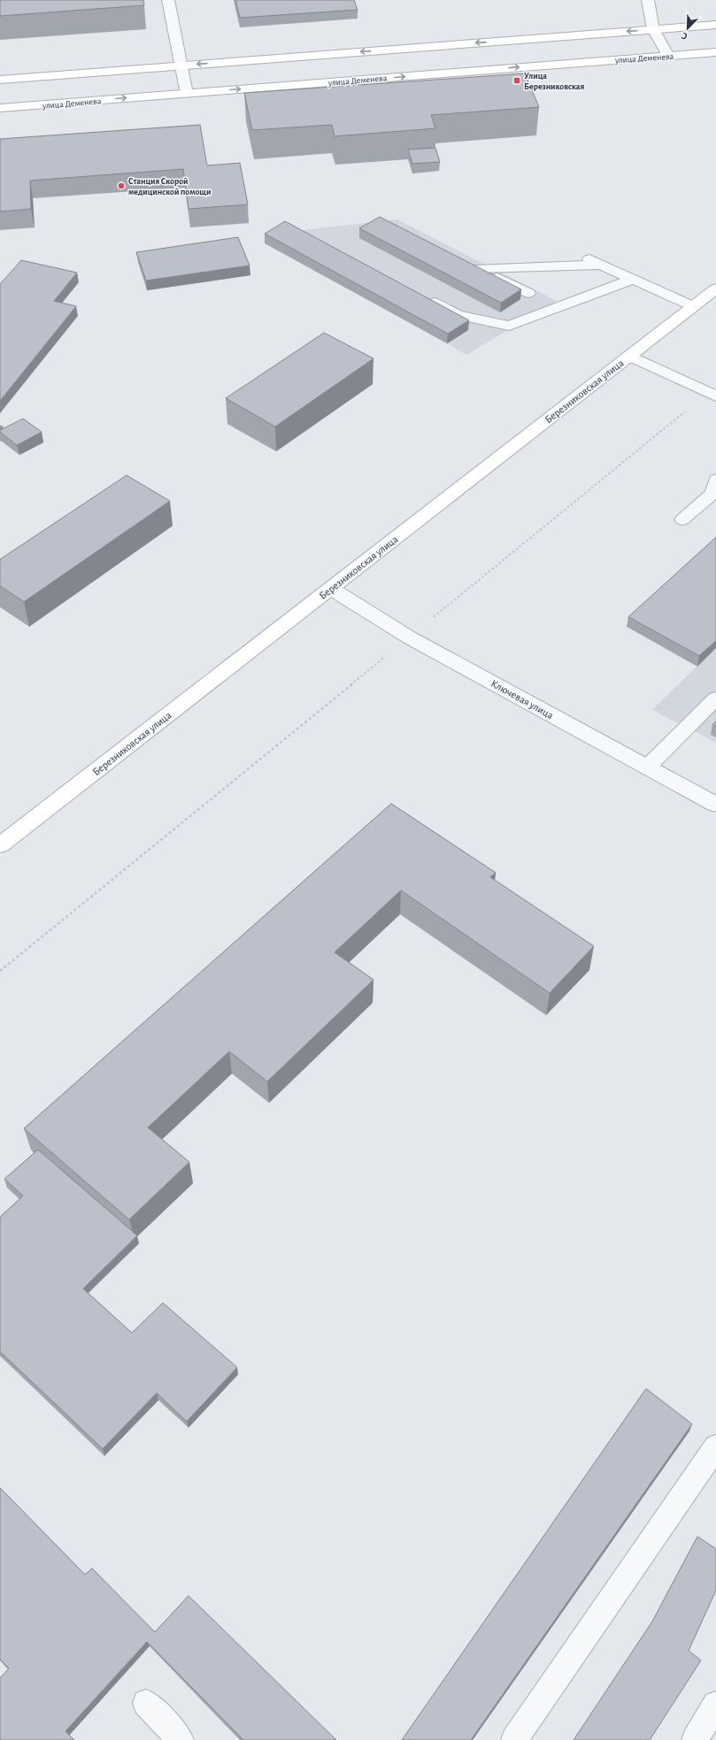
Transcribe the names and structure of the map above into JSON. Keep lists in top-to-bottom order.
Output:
{
  "streets": {
    "main road": ["улица Деменева", "Березниковская улица"],
    "street": ["Ключевая улица"]
  },
  "crossings": [
    ["Березниковская улица", "Ключевая улица"]
  ],
  "places": {
    "transit": ["Улица Березниковская"],
    "other": ["Станция Скорой медицинской помощи"]
  },
  "north": "bottom left"
}
